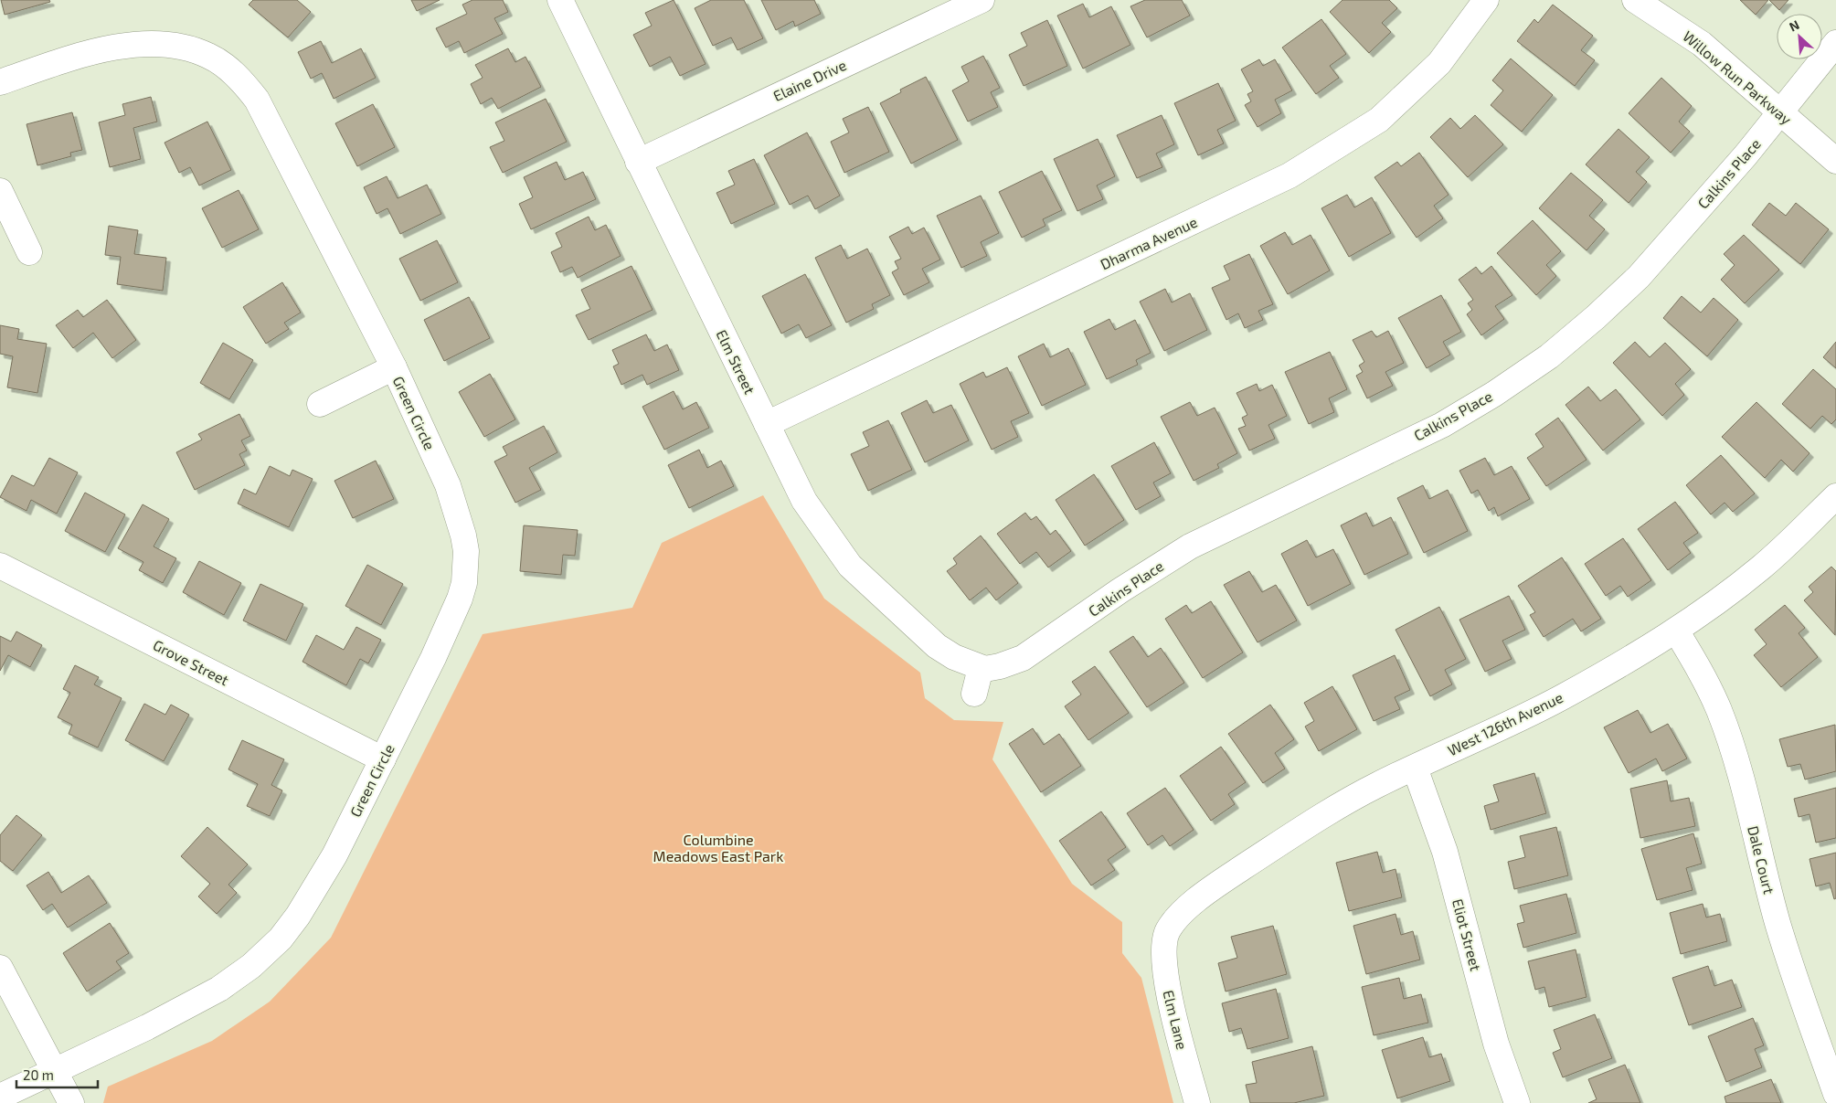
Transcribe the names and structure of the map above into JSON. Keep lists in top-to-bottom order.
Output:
{
  "streets": {
    "street": [
      "Willow Run Parkway",
      "Elaine Drive",
      "Calkins Place",
      "Dharma Avenue",
      "Elm Street",
      "Green Circle",
      "Grove Street",
      "West 126th Avenue",
      "Dale Court",
      "Eliot Street",
      "Elm Lane"
    ]
  },
  "crossings": [
    ["Willow Run Parkway", "Calkins Place"],
    ["Elaine Drive", "Elm Street"],
    ["Calkins Place", "Elm Street"],
    ["Dharma Avenue", "Elm Street"],
    ["Green Circle", "Grove Street"],
    ["West 126th Avenue", "Dale Court"],
    ["West 126th Avenue", "Eliot Street"],
    ["West 126th Avenue", "Elm Lane"]
  ],
  "parks": ["Columbine Meadows East Park"],
  "scale_bar": "20 m",
  "north": "top left"
}
